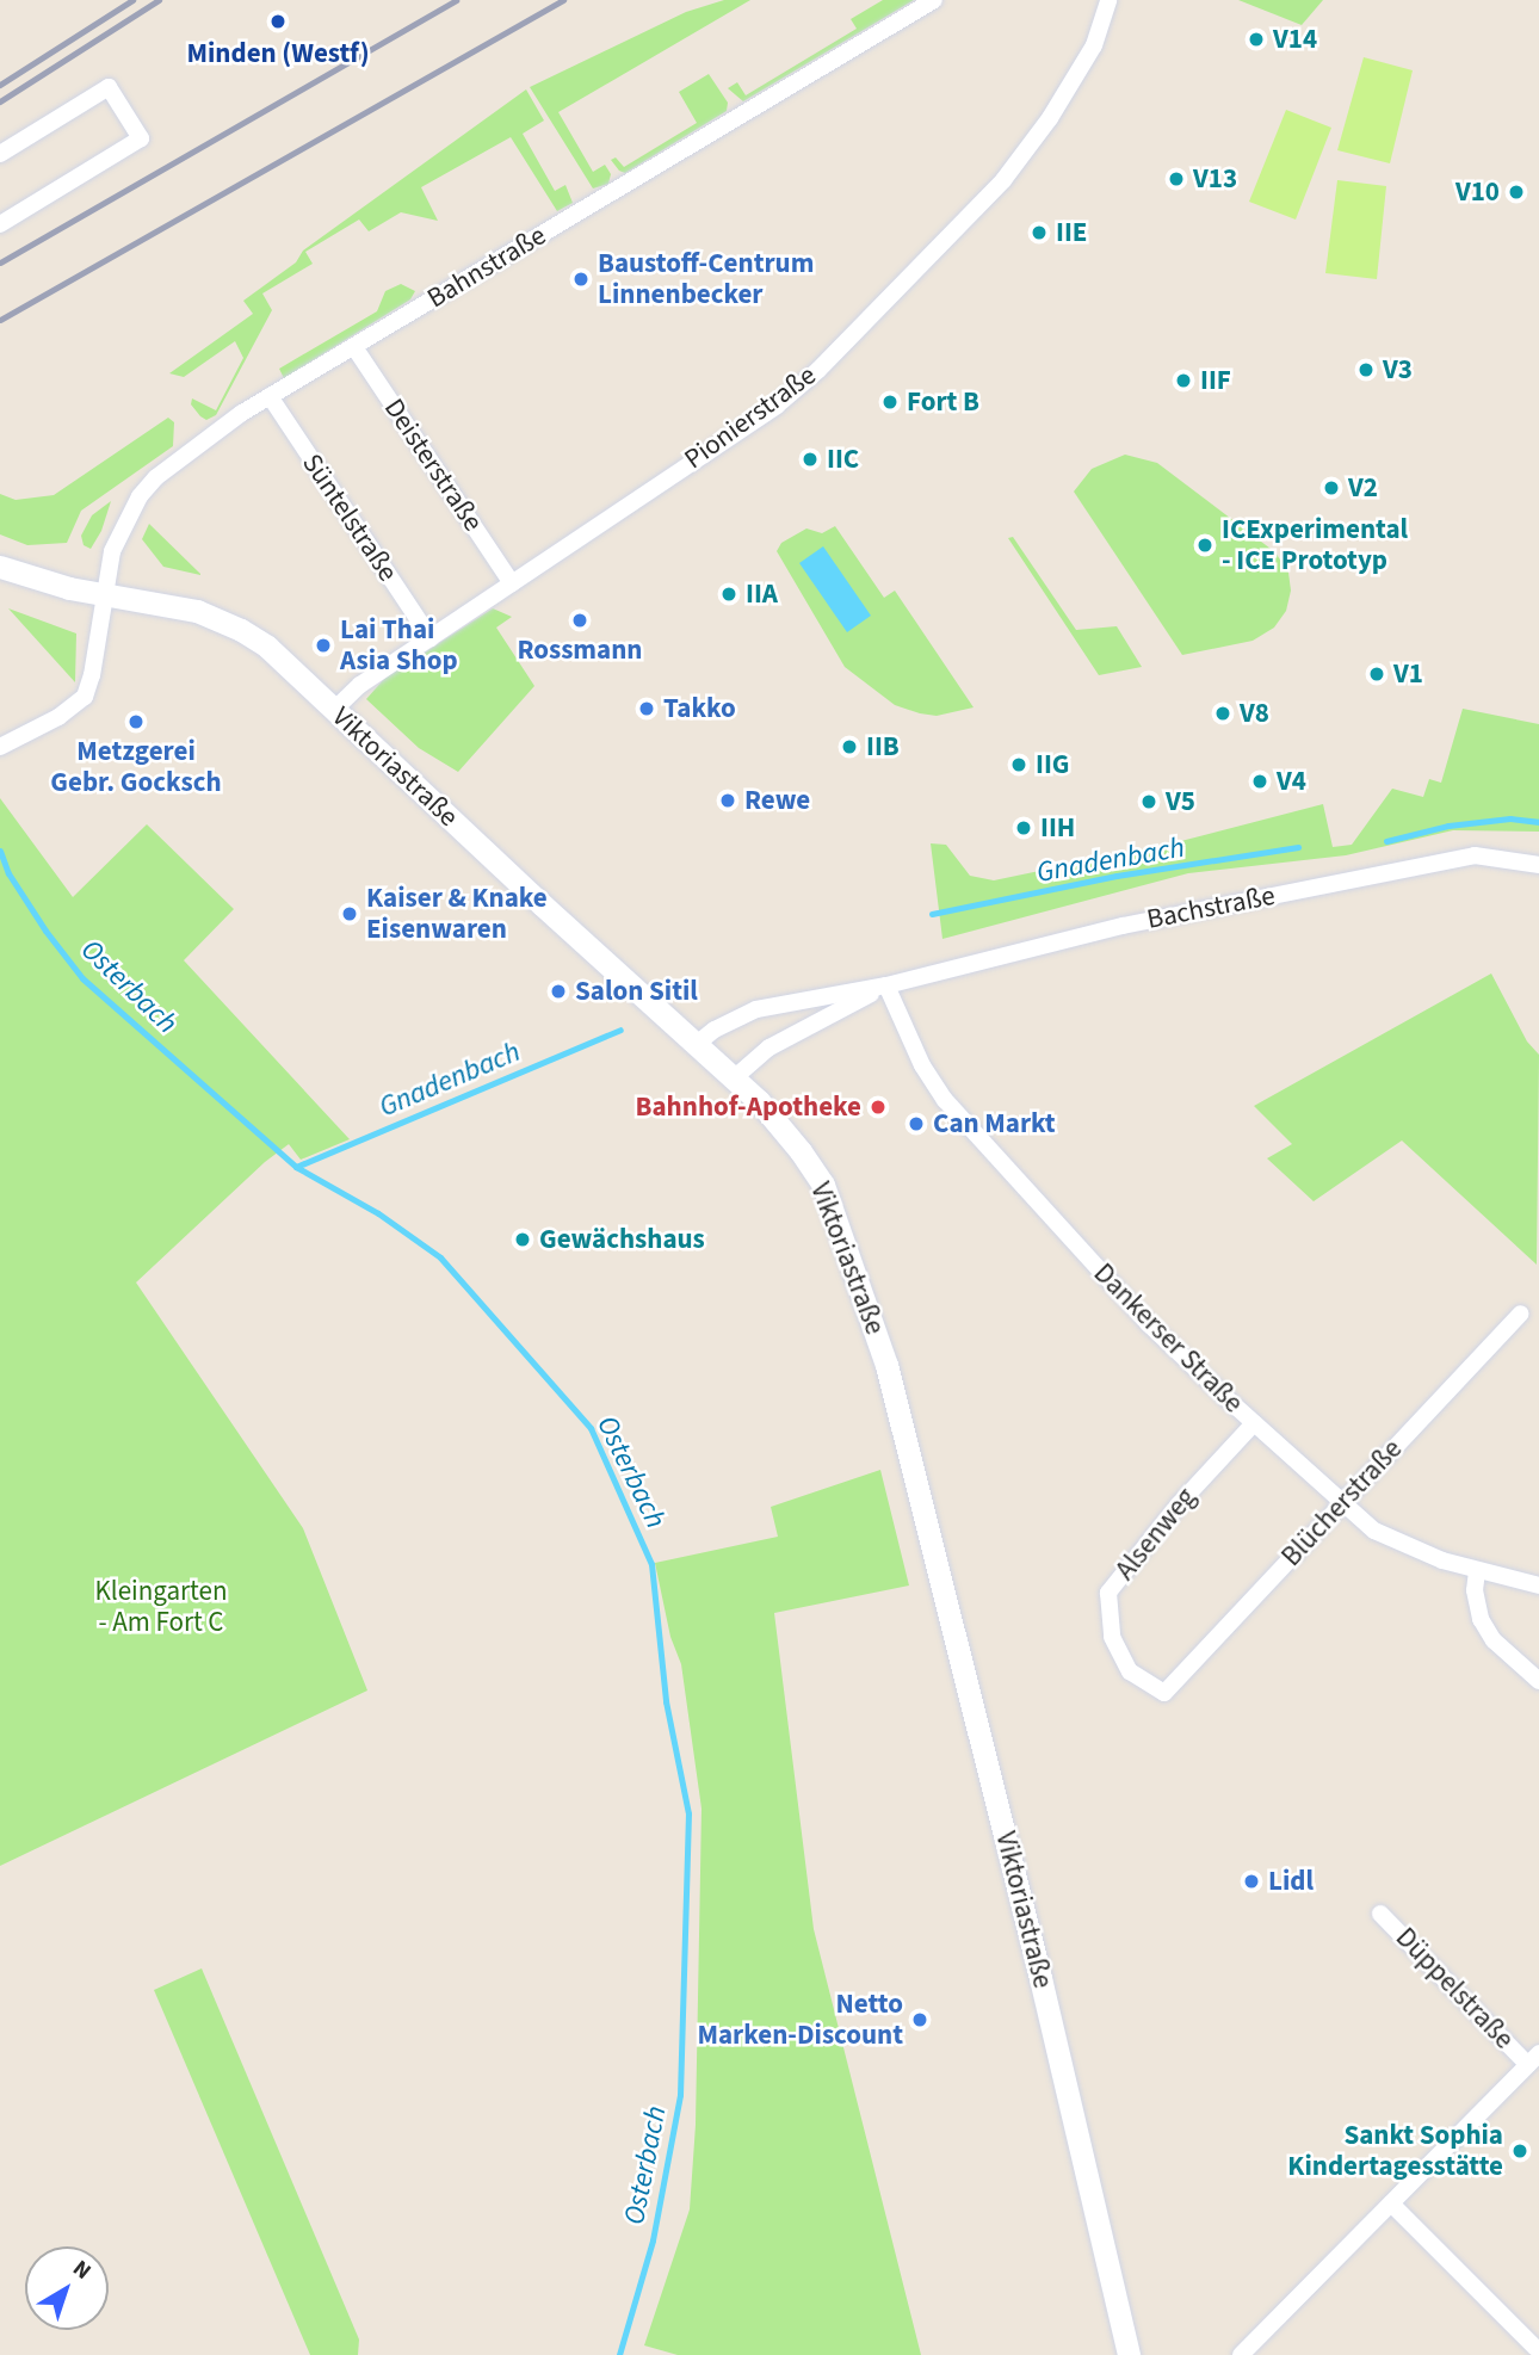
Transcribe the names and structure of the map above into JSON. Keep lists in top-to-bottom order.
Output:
{
  "streets": {
    "main road": ["Viktoriastraße"],
    "street": [
      "Bahnstraße",
      "Pionierstraße",
      "Deisterstraße",
      "Süntelstraße",
      "Bachstraße",
      "Dankerser Straße",
      "Blücherstraße",
      "Alsenweg",
      "Düppelstraße"
    ]
  },
  "crossings": [
    ["Bahnstraße", "Deisterstraße"],
    ["Bahnstraße", "Süntelstraße"],
    ["Bahnstraße", "Viktoriastraße"],
    ["Pionierstraße", "Deisterstraße"],
    ["Pionierstraße", "Süntelstraße"],
    ["Pionierstraße", "Viktoriastraße"],
    ["Viktoriastraße", "Bachstraße"],
    ["Bachstraße", "Dankerser Straße"],
    ["Dankerser Straße", "Blücherstraße"],
    ["Dankerser Straße", "Alsenweg"],
    ["Blücherstraße", "Alsenweg"]
  ],
  "water": ["Gnadenbach", "Osterbach"],
  "parks": ["Kleingarten - Am Fort C"],
  "places": [
    "Minden (Westf)",
    "V14",
    "V13",
    "V10",
    "IIE",
    "Baustoff-Centrum Linnenbecker",
    "V3",
    "IIF",
    "Fort B",
    "IIC",
    "V2",
    "ICExperimental - ICE Prototyp",
    "IIA",
    "Rossmann",
    "Lai Thai Asia Shop",
    "V1",
    "Takko",
    "V8",
    "Metzgerei Gebr. Gocksch",
    "IIB",
    "IIG",
    "V4",
    "Rewe",
    "V5",
    "IIH",
    "Kaiser & Knake Eisenwaren",
    "Salon Sitil",
    "Bahnhof-Apotheke",
    "Can Markt",
    "Gewächshaus",
    "Lidl",
    "Netto Marken-Discount",
    "Sankt Sophia Kindertagesstätte"
  ],
  "north": "top right"
}
